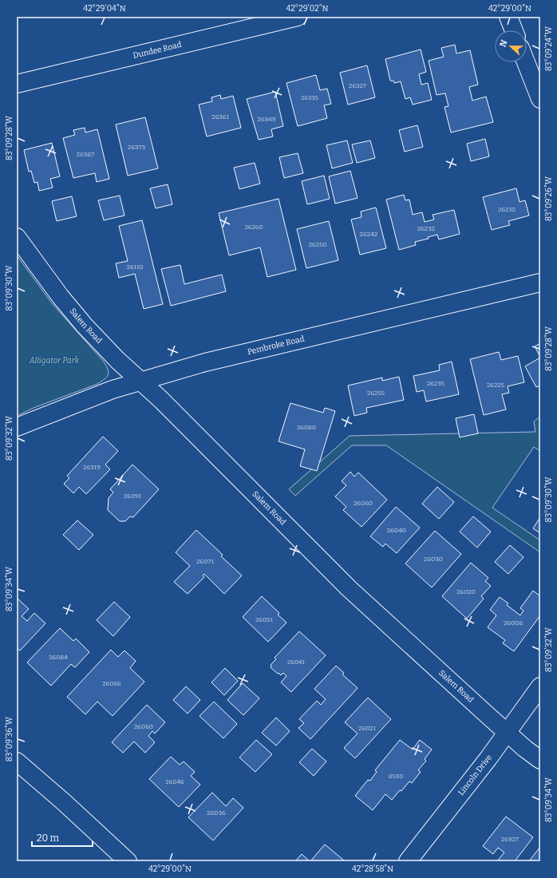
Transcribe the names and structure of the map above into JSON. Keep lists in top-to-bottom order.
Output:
{
  "streets": {
    "street": [
      "Dundee Road",
      "Salem Road",
      "Pembroke Road",
      "Lincoln Drive"
    ]
  },
  "crossings": [
    ["Salem Road", "Pembroke Road"],
    ["Salem Road", "Lincoln Drive"]
  ],
  "parks": ["Alligator Park"],
  "house_numbers": [
    "26327",
    "26335",
    "26361",
    "26349",
    "26373",
    "26387",
    "26210",
    "26260",
    "26232",
    "26242",
    "26250",
    "26110",
    "26235",
    "26225",
    "26255",
    "26080",
    "26319",
    "26091",
    "26060",
    "26040",
    "26030",
    "26071",
    "26020",
    "26051",
    "26008",
    "26084",
    "26041",
    "26066",
    "26060",
    "26021",
    "8530",
    "26046",
    "26036",
    "26927"
  ],
  "scale_bar": "20 m",
  "north": "left",
  "coordinates": [
    "42°29'04\"N",
    "42°29'02\"N",
    "42°29'00\"N",
    "83°09'24\"W",
    "83°09'28\"W",
    "83°09'26\"W",
    "83°09'30\"W",
    "83°09'32\"W",
    "83°09'34\"W",
    "83°09'36\"W",
    "42°28'58\"N"
  ]
}
